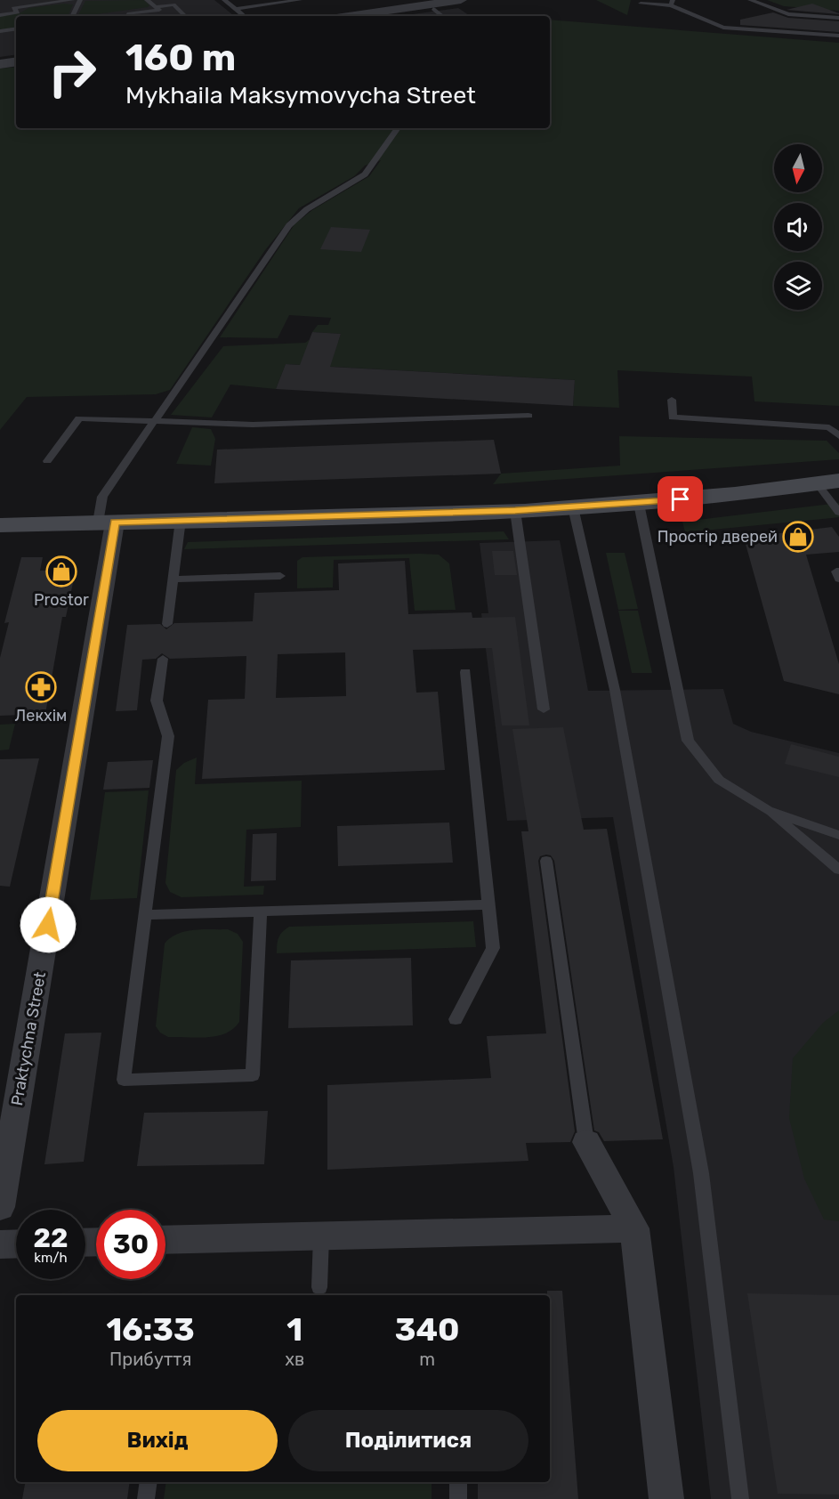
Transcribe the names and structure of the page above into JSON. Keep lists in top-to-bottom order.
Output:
{
  "streets": {
    "street": ["Praktychna Street"]
  },
  "places": {
    "shop": ["Простір дверей", "Prostor"],
    "pharmacy": ["Лекхім"]
  },
  "north": "bottom",
  "page": {
    "turn": ["160 m", "Mykhaila Maksymovycha Street"],
    "speed": "22 km/h",
    "limit": "30",
    "eta": [
      "16:33",
      "Прибуття",
      "1",
      "хв",
      "340",
      "m"
    ],
    "buttons": ["Вихід", "Поділитися"]
  }
}
